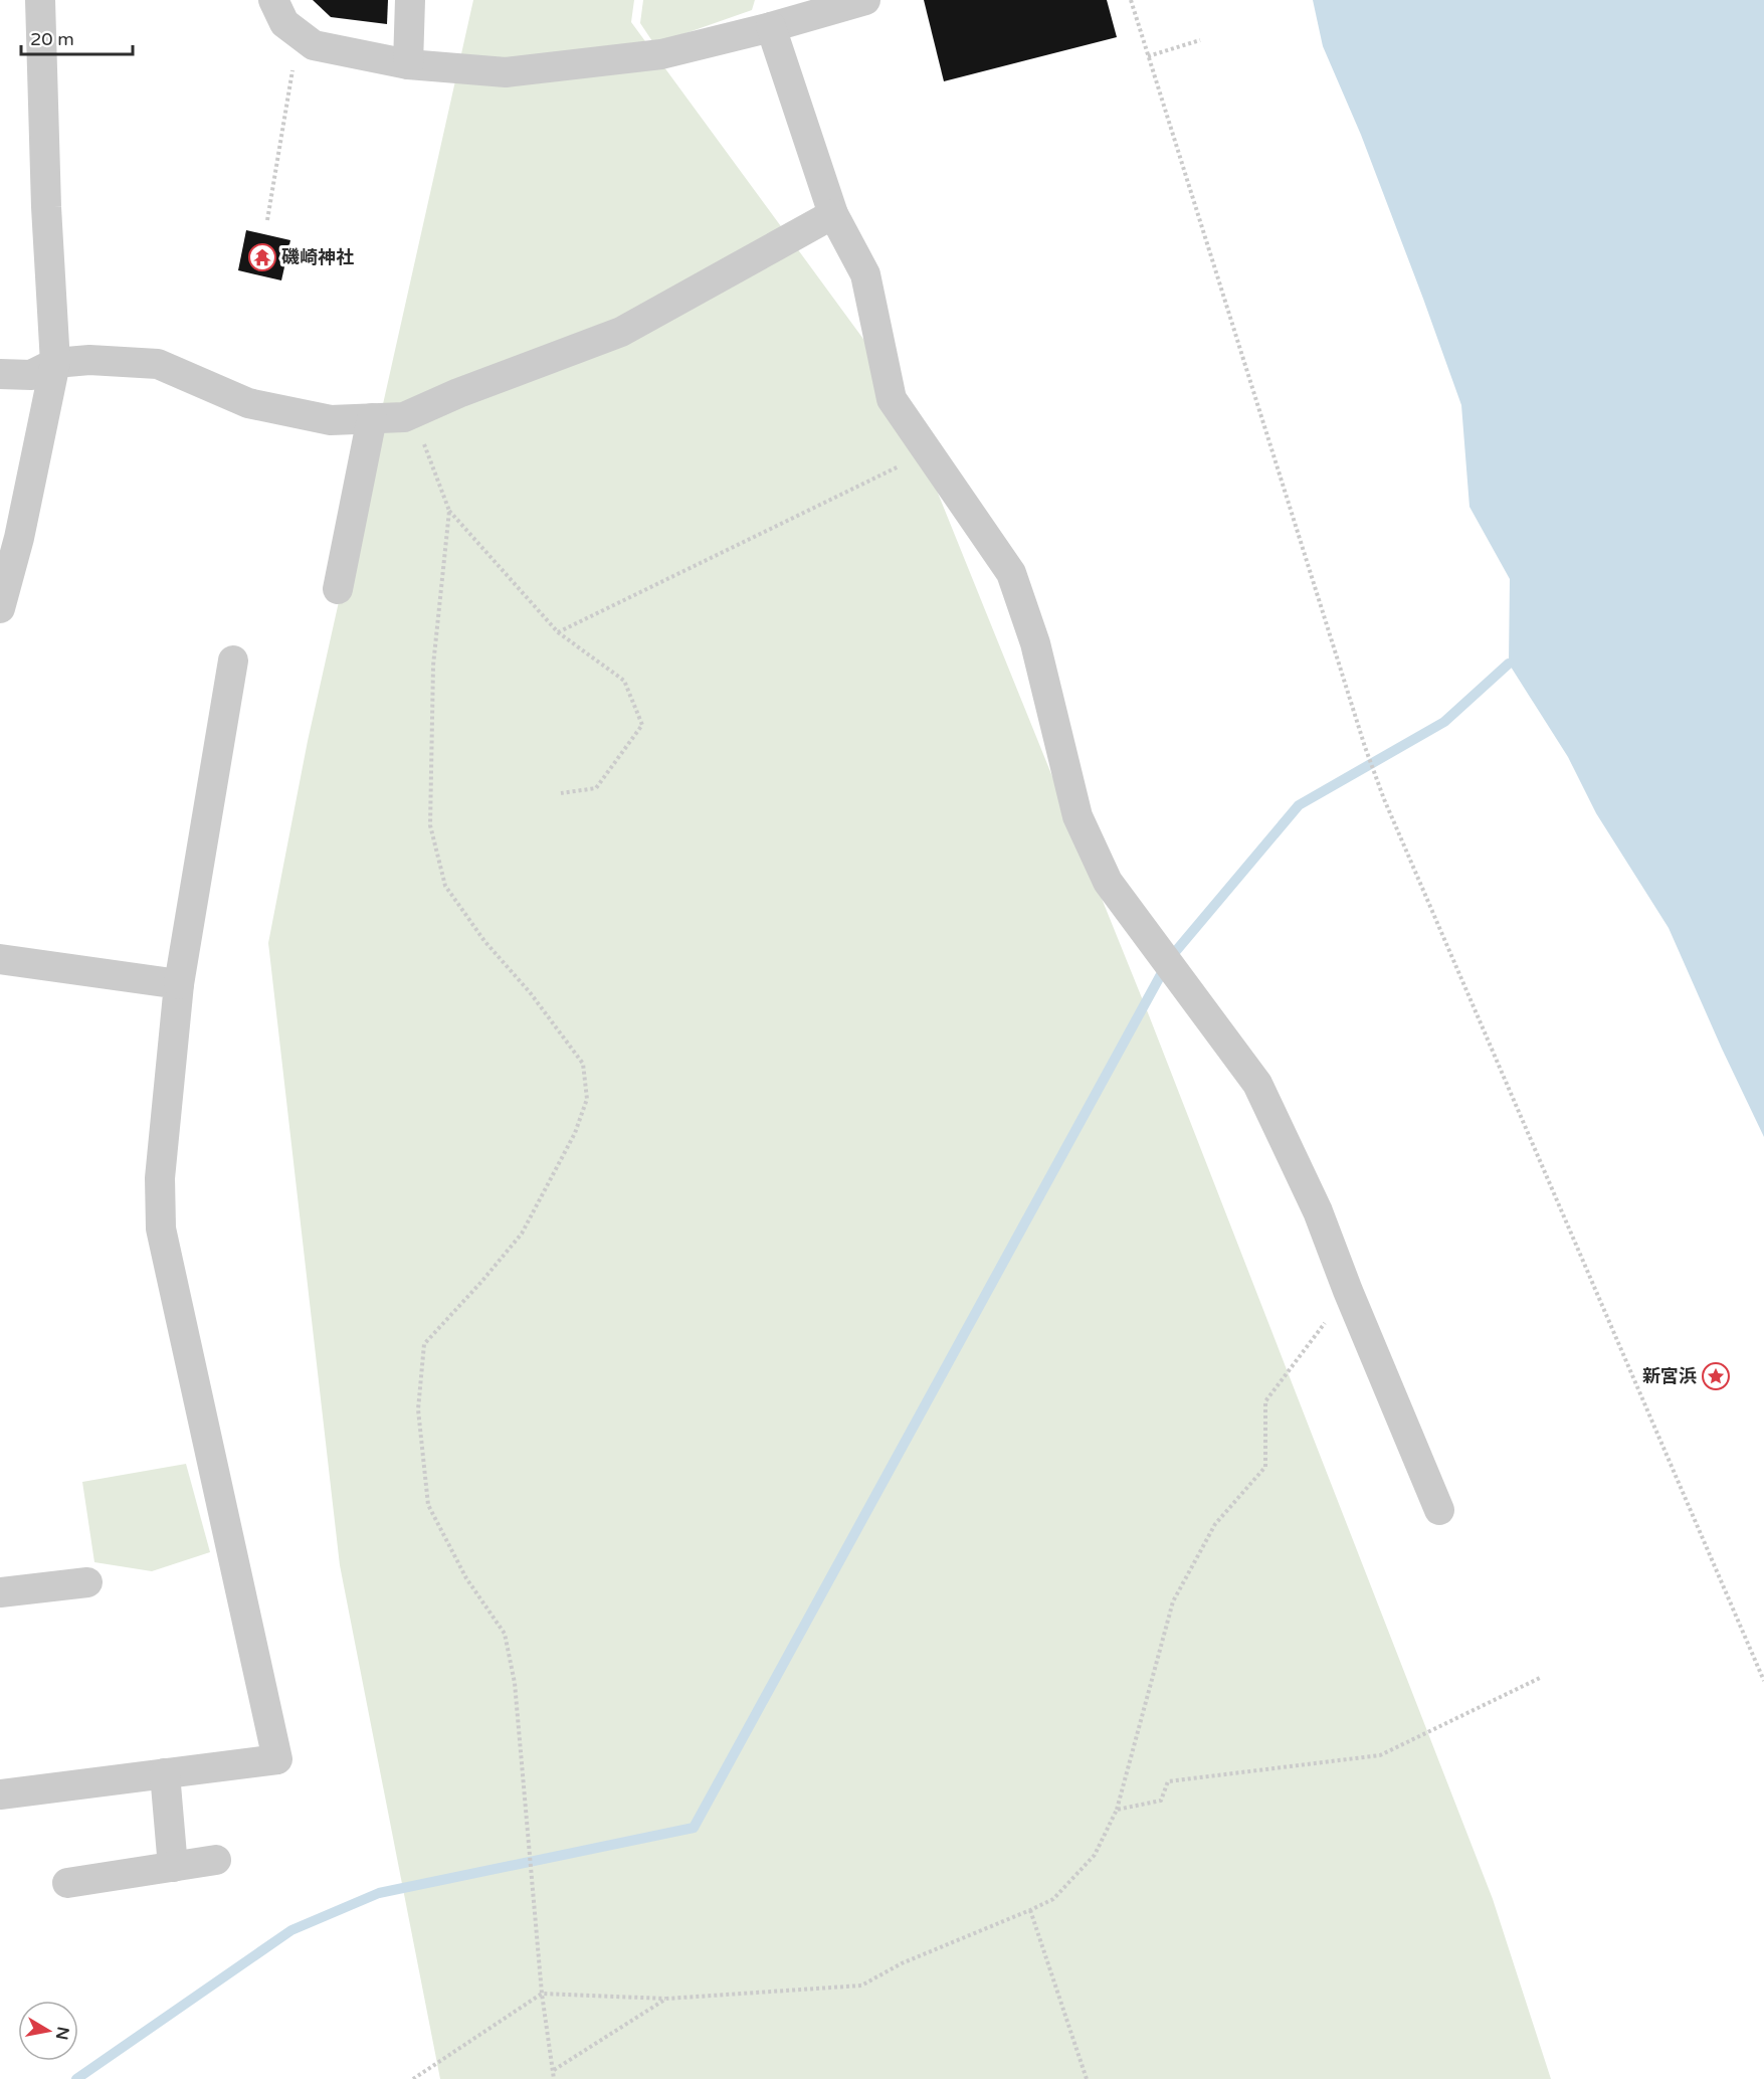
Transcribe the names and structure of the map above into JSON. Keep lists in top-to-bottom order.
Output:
{
  "places": {
    "temple": ["磯崎神社"],
    "place": ["新宮浜"]
  },
  "scale_bar": "20 m",
  "north": "right"
}
